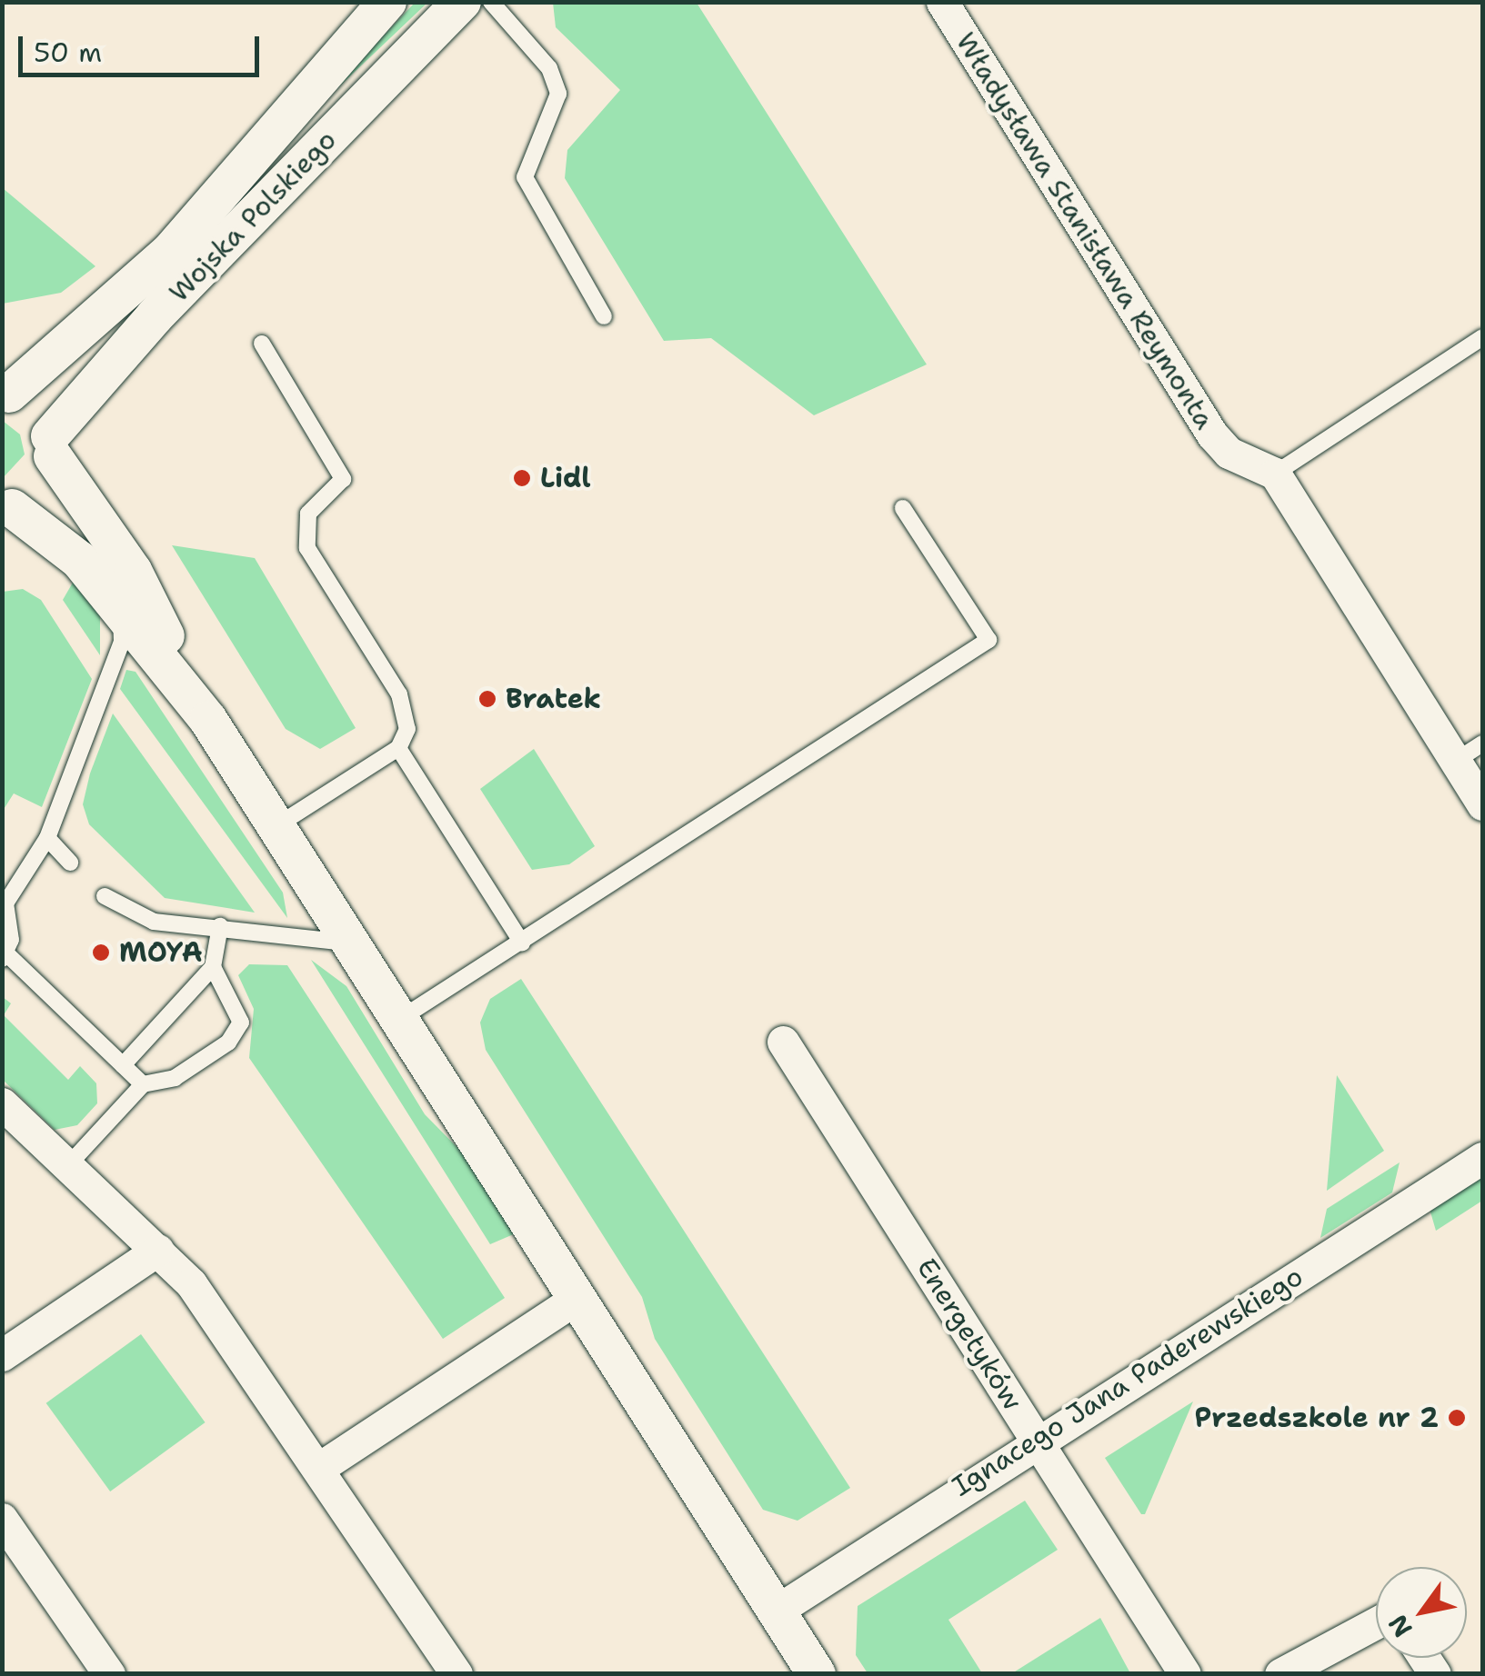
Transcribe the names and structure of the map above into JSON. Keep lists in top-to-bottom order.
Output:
{
  "streets": {
    "street": [
      "Wojska Polskiego",
      "Władysława Stanisława Reymonta",
      "Energetyków",
      "Ignacego Jana Paderewskiego"
    ]
  },
  "crossings": [
    ["Energetyków", "Ignacego Jana Paderewskiego"]
  ],
  "places": [
    "Lidl",
    "Bratek",
    "MOYA",
    "Przedszkole nr 2"
  ],
  "scale_bar": "50 m",
  "north": "bottom left"
}
